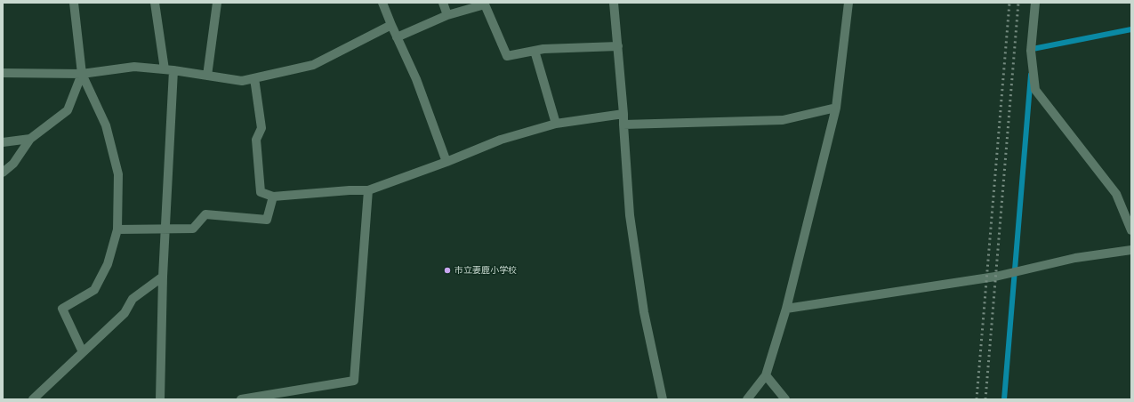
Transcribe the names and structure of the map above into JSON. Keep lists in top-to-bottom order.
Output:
{
  "places": ["市立妻鹿小学校"]
}
